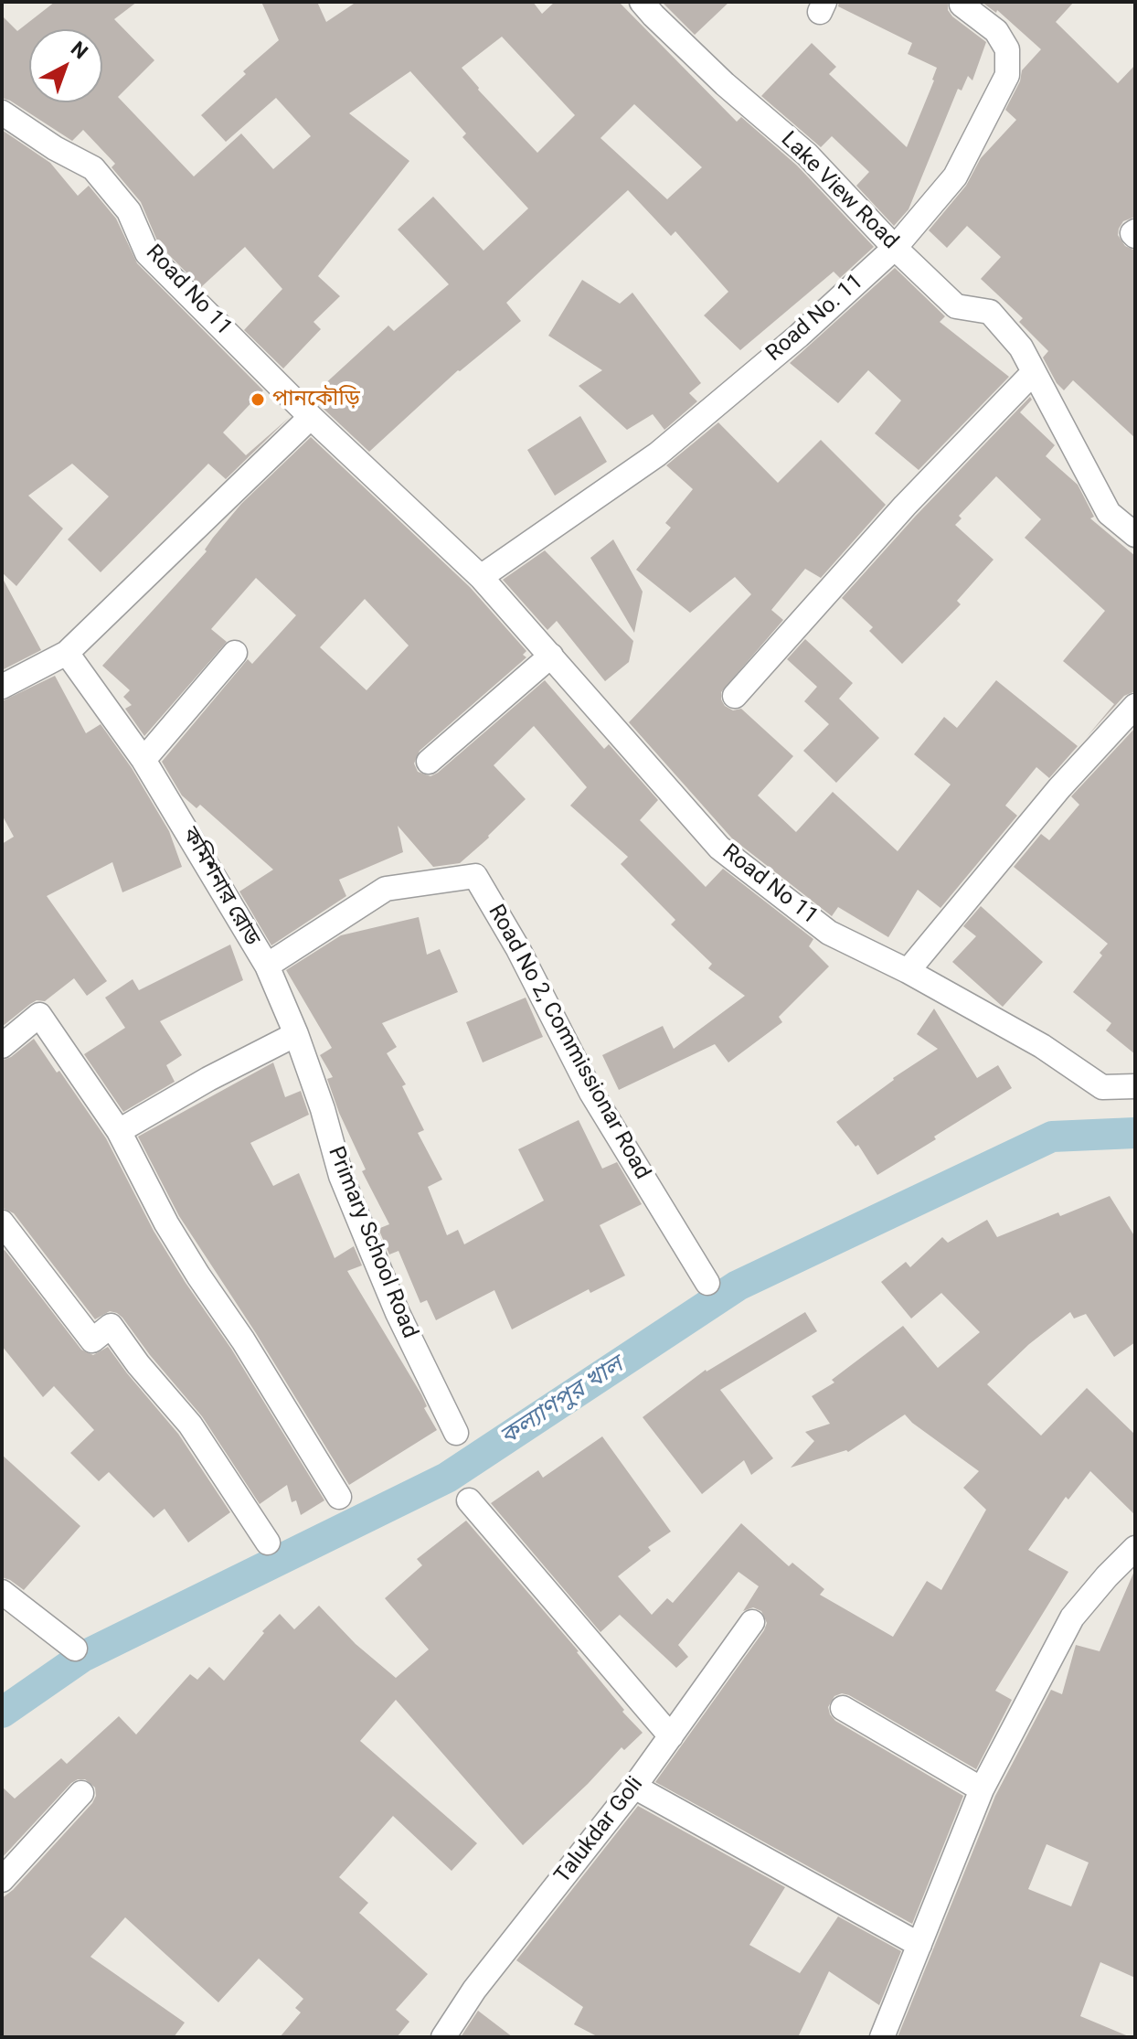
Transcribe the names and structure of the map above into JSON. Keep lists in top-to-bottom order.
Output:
{
  "streets": {
    "street": [
      "Lake View Road",
      "Road No 11",
      "Road No. 11",
      "কমিশনার রোড",
      "Road No 2, Commissionar Road",
      "Primary School Road",
      "Talukdar Goli"
    ]
  },
  "crossings": [
    ["Lake View Road", "Road No. 11"],
    ["Road No 11", "Road No. 11"],
    ["কমিশনার রোড", "Road No 2, Commissionar Road"],
    ["কমিশনার রোড", "Primary School Road"]
  ],
  "water": ["কল্যাণপুর খাল"],
  "places": ["পানকৌড়ি"],
  "north": "top right"
}
